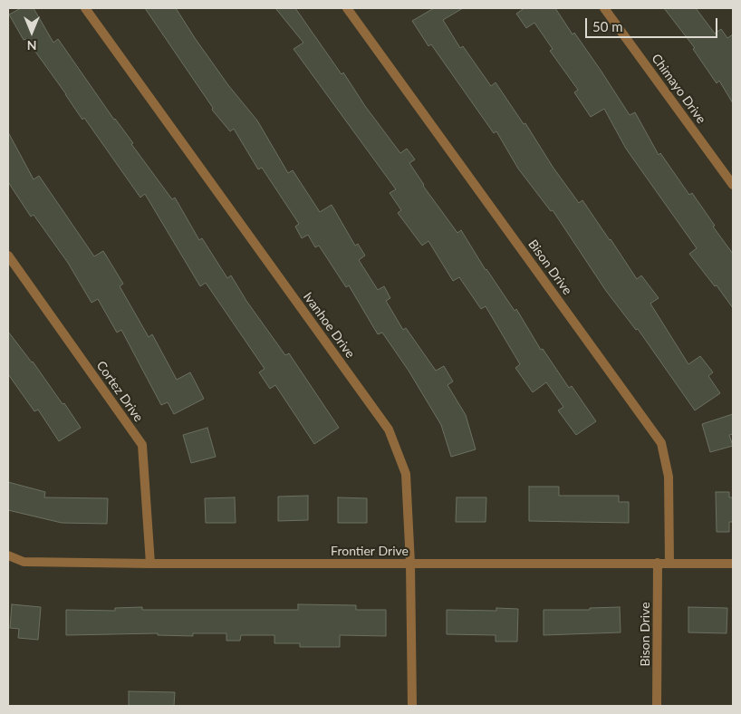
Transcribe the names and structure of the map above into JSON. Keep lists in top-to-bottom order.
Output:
{
  "streets": {
    "street": [
      "Chimayo Drive",
      "Bison Drive",
      "Ivanhoe Drive",
      "Cortez Drive",
      "Frontier Drive"
    ]
  },
  "crossings": [
    ["Bison Drive", "Frontier Drive"],
    ["Ivanhoe Drive", "Frontier Drive"],
    ["Cortez Drive", "Frontier Drive"]
  ],
  "scale_bar": "50 m",
  "north": "bottom"
}
